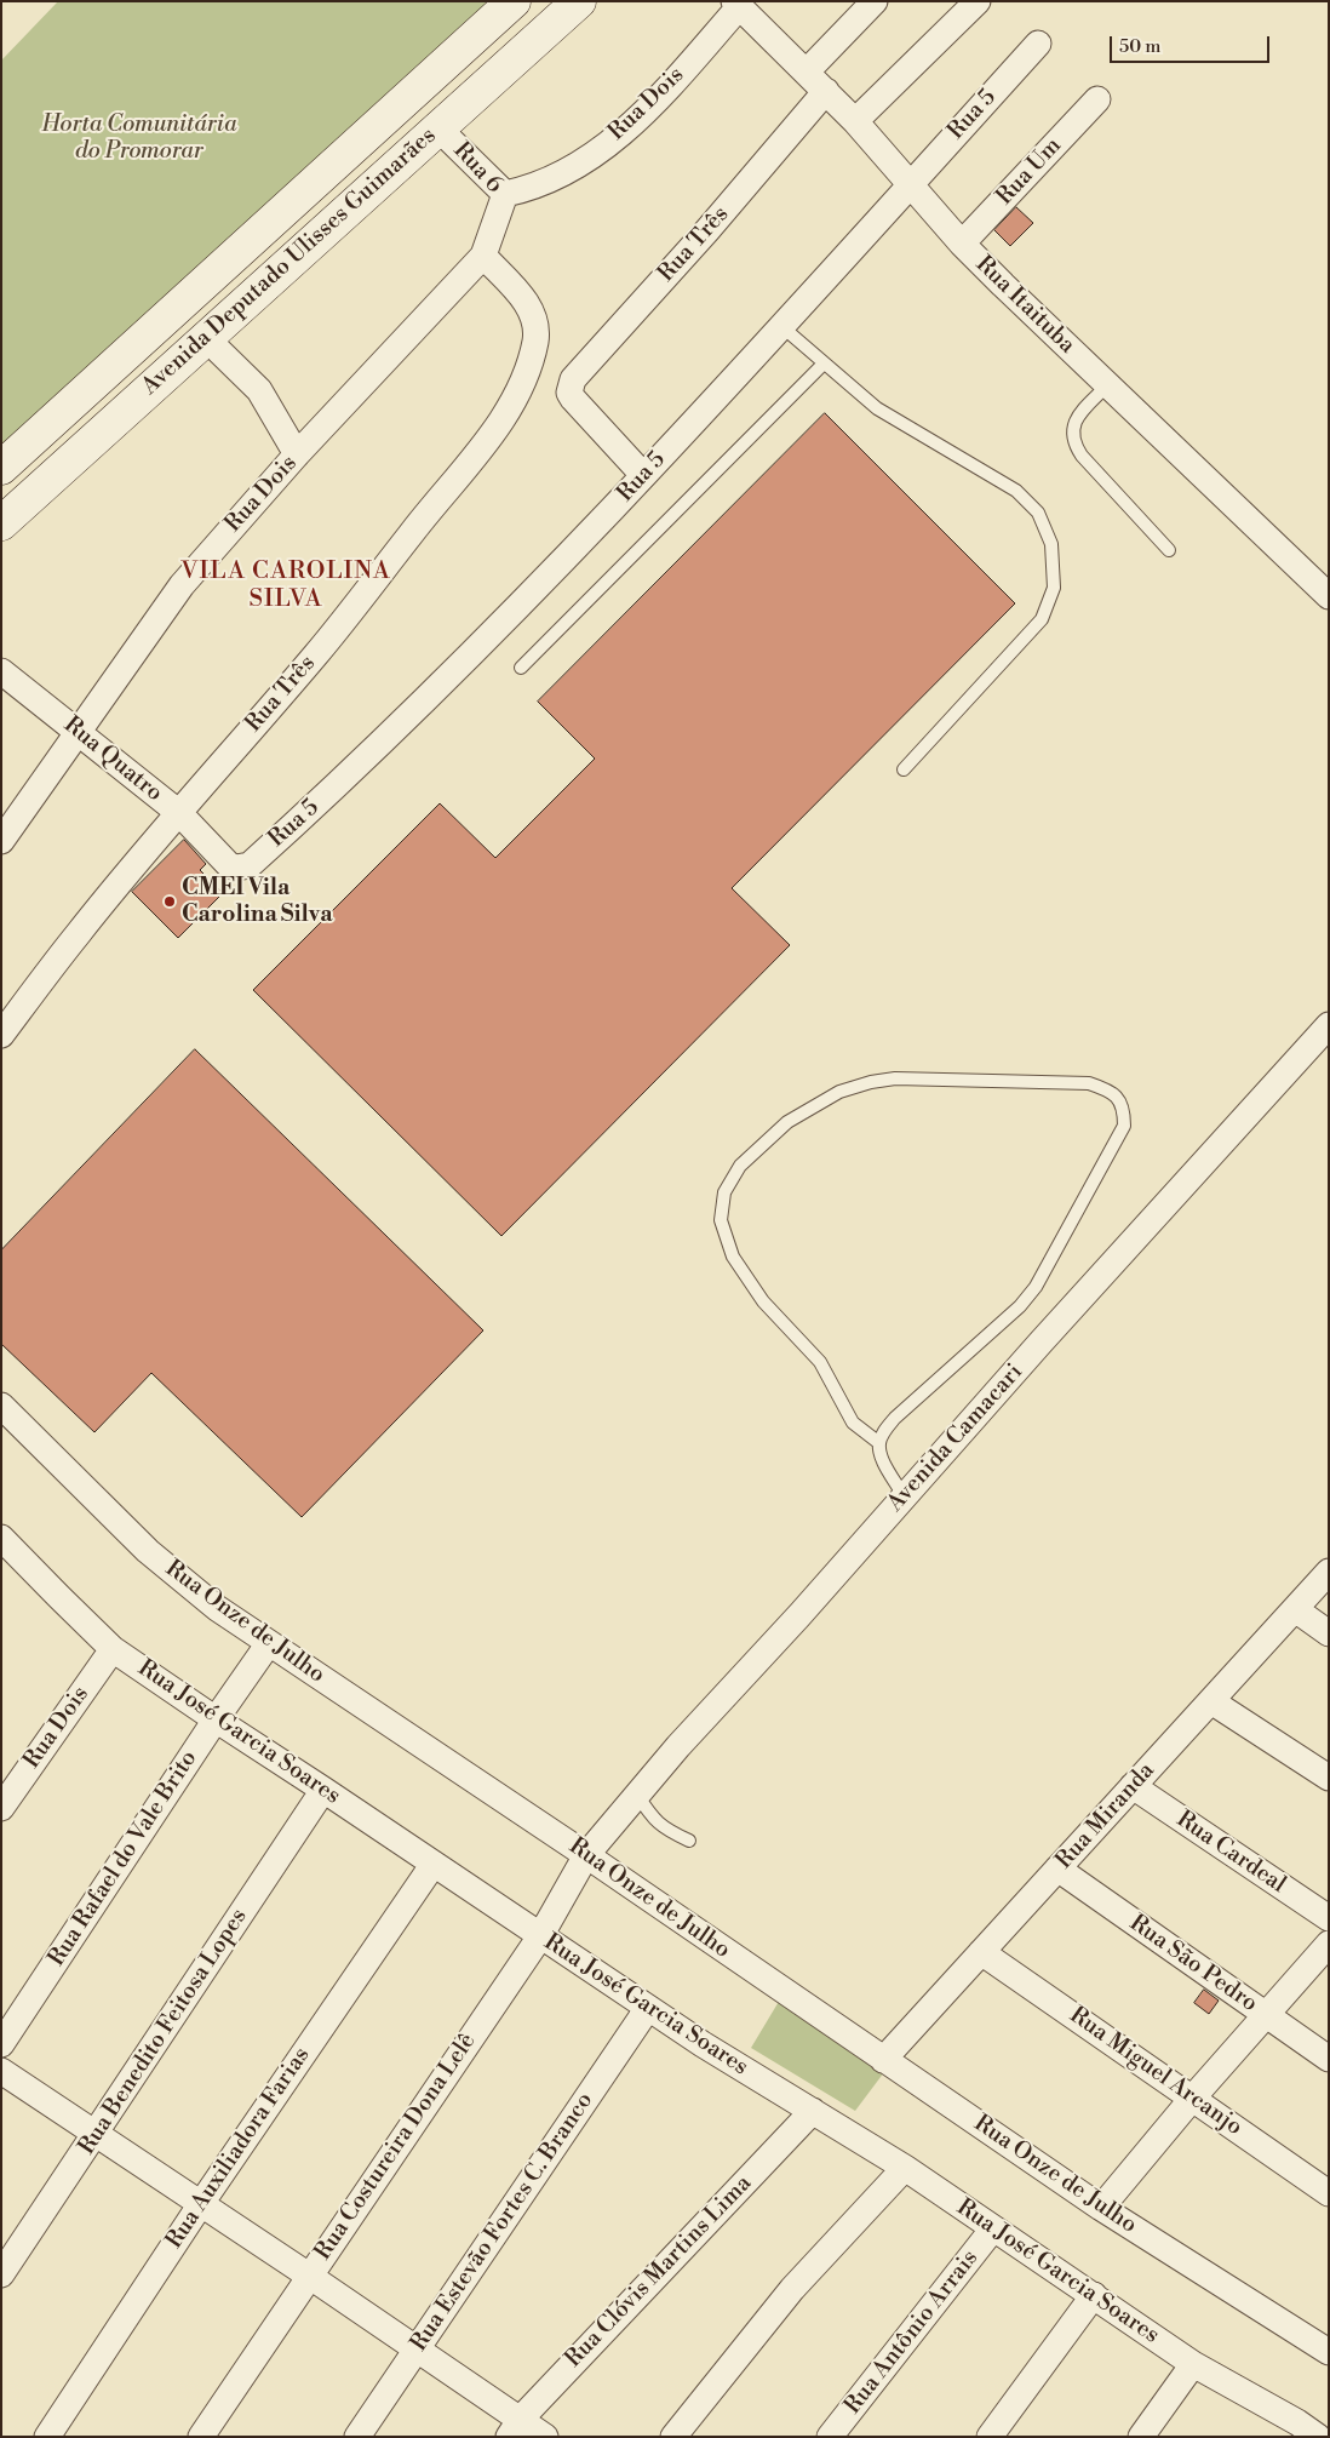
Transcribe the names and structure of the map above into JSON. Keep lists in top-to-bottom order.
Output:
{
  "streets": {
    "street": [
      "Rua Dois",
      "Rua 5",
      "Rua 6",
      "Rua Um",
      "Rua Três",
      "Avenida Deputado Ulisses Guimarães",
      "Rua Itaituba",
      "Rua Quatro",
      "Avenida Camacari",
      "Rua Onze de Julho",
      "Rua José Garcia Soares",
      "Rua Miranda",
      "Rua Cardeal",
      "Rua Rafael do Vale Brito",
      "Rua São Pedro",
      "Rua Benedito Feitosa Lopes",
      "Rua Miguel Arcanjo",
      "Rua Costureira Dona Lelê",
      "Rua Auxiliadora Farias",
      "Rua Estevão Fortes C. Branco",
      "Rua Clóvis Martins Lima",
      "Rua Antônio Arrais"
    ]
  },
  "crossings": [
    ["Rua Dois", "Rua 6"],
    ["Rua Dois", "Rua Três"],
    ["Rua Dois", "Rua Itaituba"],
    ["Rua Dois", "Rua Quatro"],
    ["Rua Dois", "Rua José Garcia Soares"],
    ["Rua 5", "Rua Três"],
    ["Rua 5", "Rua Itaituba"],
    ["Rua 5", "Rua Quatro"],
    ["Rua 6", "Rua Três"],
    ["Rua 6", "Avenida Deputado Ulisses Guimarães"],
    ["Rua Um", "Rua Itaituba"],
    ["Rua Três", "Rua Itaituba"],
    ["Rua Três", "Rua Quatro"],
    ["Avenida Camacari", "Rua Onze de Julho"],
    ["Avenida Camacari", "Rua Costureira Dona Lelê"],
    ["Rua Onze de Julho", "Rua Miranda"],
    ["Rua Onze de Julho", "Rua Rafael do Vale Brito"],
    ["Rua Onze de Julho", "Rua Costureira Dona Lelê"],
    ["Rua José Garcia Soares", "Rua Rafael do Vale Brito"],
    ["Rua José Garcia Soares", "Rua Benedito Feitosa Lopes"],
    ["Rua José Garcia Soares", "Rua Costureira Dona Lelê"],
    ["Rua José Garcia Soares", "Rua Auxiliadora Farias"],
    ["Rua José Garcia Soares", "Rua Estevão Fortes C. Branco"],
    ["Rua José Garcia Soares", "Rua Clóvis Martins Lima"],
    ["Rua José Garcia Soares", "Rua Antônio Arrais"],
    ["Rua Miranda", "Rua Cardeal"],
    ["Rua Miranda", "Rua São Pedro"],
    ["Rua Miranda", "Rua Miguel Arcanjo"]
  ],
  "districts": ["VILA CAROLINA SILVA"],
  "parks": ["Horta Comunitária do Promorar"],
  "places": ["CMEI Vila Carolina Silva"],
  "scale_bar": "50 m"
}
